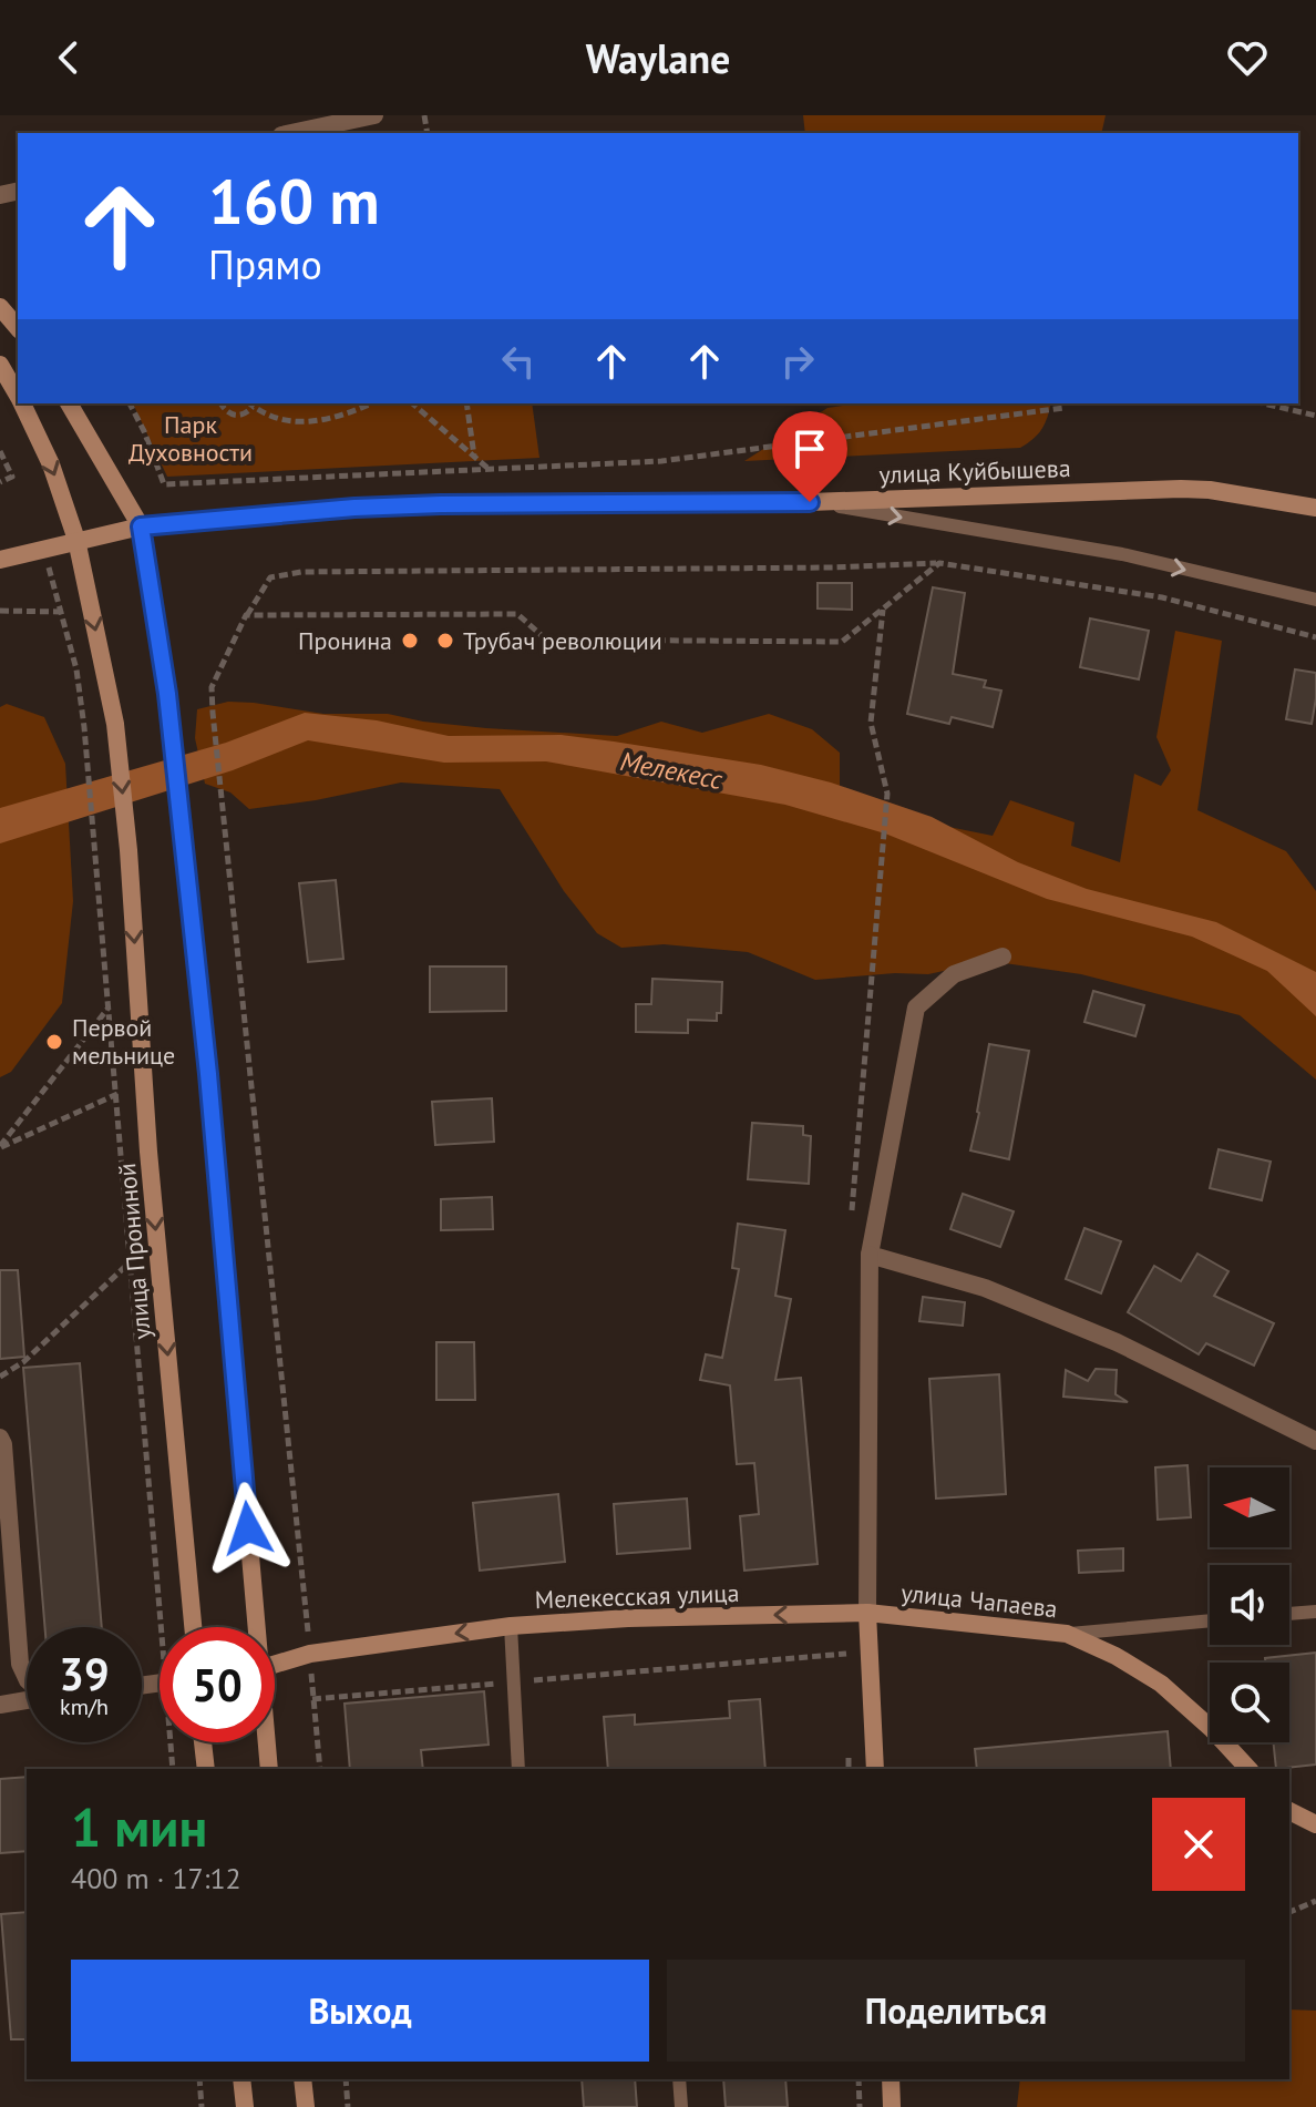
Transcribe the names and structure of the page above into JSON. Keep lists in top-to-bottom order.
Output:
{
  "streets": {
    "main road": [
      "улица Куйбышева",
      "улица Прониной",
      "Мелекесская улица",
      "улица Чапаева"
    ]
  },
  "crossings": [
    ["улица Куйбышева", "улица Прониной"],
    ["Мелекесская улица", "улица Чапаева"]
  ],
  "one_way": ["Мелекесская улица"],
  "water": ["Мелекесс"],
  "parks": ["Парк Духовности"],
  "places": ["Пронина", "Трубач революции", "Первой мельнице"],
  "north": "left",
  "page": {
    "header": "Waylane",
    "turn": ["160 m", "Прямо"],
    "speed": "39 km/h",
    "limit": "50",
    "heading": ["1 мин", "400 m · 17:12"],
    "buttons": ["Выход", "Поделиться"]
  }
}
